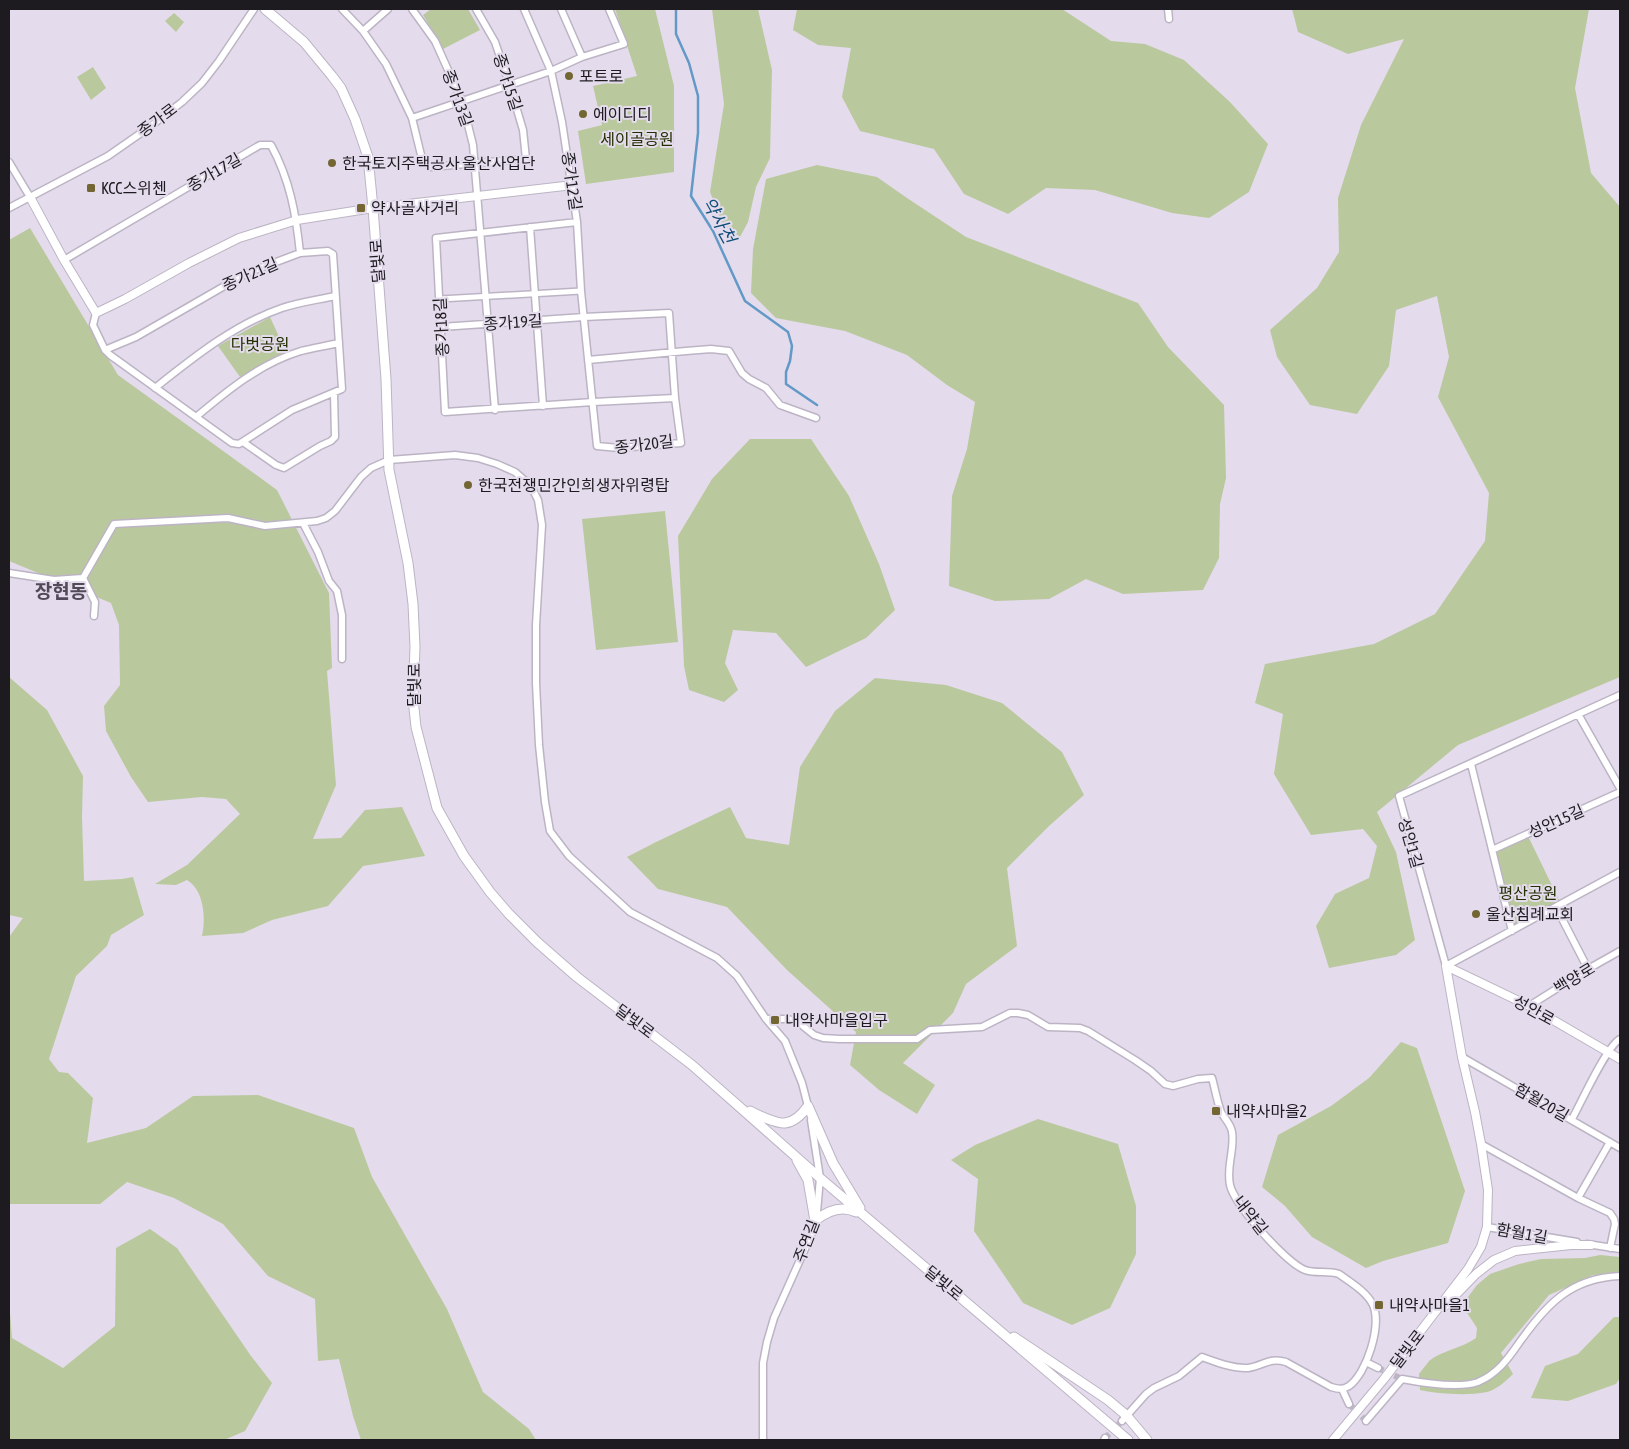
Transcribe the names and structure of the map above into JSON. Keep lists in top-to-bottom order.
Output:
{
  "streets": {
    "main road": ["달빛로"],
    "street": [
      "종가15길",
      "종가13길",
      "종가로",
      "종가17길",
      "종가12길",
      "종가21길",
      "종가19길",
      "종가18길",
      "종가20길",
      "성안15길",
      "성안1길",
      "백양로",
      "성안로",
      "함월20길",
      "내약길",
      "함월1길",
      "주연길"
    ]
  },
  "crossings": [
    ["종가15길", "종가13길"],
    ["종가13길", "종가18길"],
    ["종가12길", "종가19길"],
    ["종가12길", "종가18길"],
    ["종가12길", "종가20길"],
    ["달빛로", "함월1길"],
    ["달빛로", "주연길"],
    ["종가19길", "종가18길"],
    ["종가19길", "종가20길"],
    ["종가18길", "종가20길"],
    ["성안1길", "성안로"],
    ["성안1길", "함월1길"],
    ["백양로", "성안로"],
    ["성안로", "함월1길"],
    ["함월20길", "함월1길"],
    ["내약길", "주연길"]
  ],
  "districts": ["장현동"],
  "water": ["약사천"],
  "parks": ["세이골공원", "다벗공원", "평산공원"],
  "places": {
    "other": [
      "포트로",
      "에이디디",
      "한국토지주택공사 울산사업단",
      "한국전쟁민간인희생자위령탑",
      "울산침례교회"
    ],
    "transit": [
      "KCC스위첸",
      "약사골사거리",
      "내약사마을입구",
      "내약사마을2",
      "내약사마을1"
    ]
  }
}
